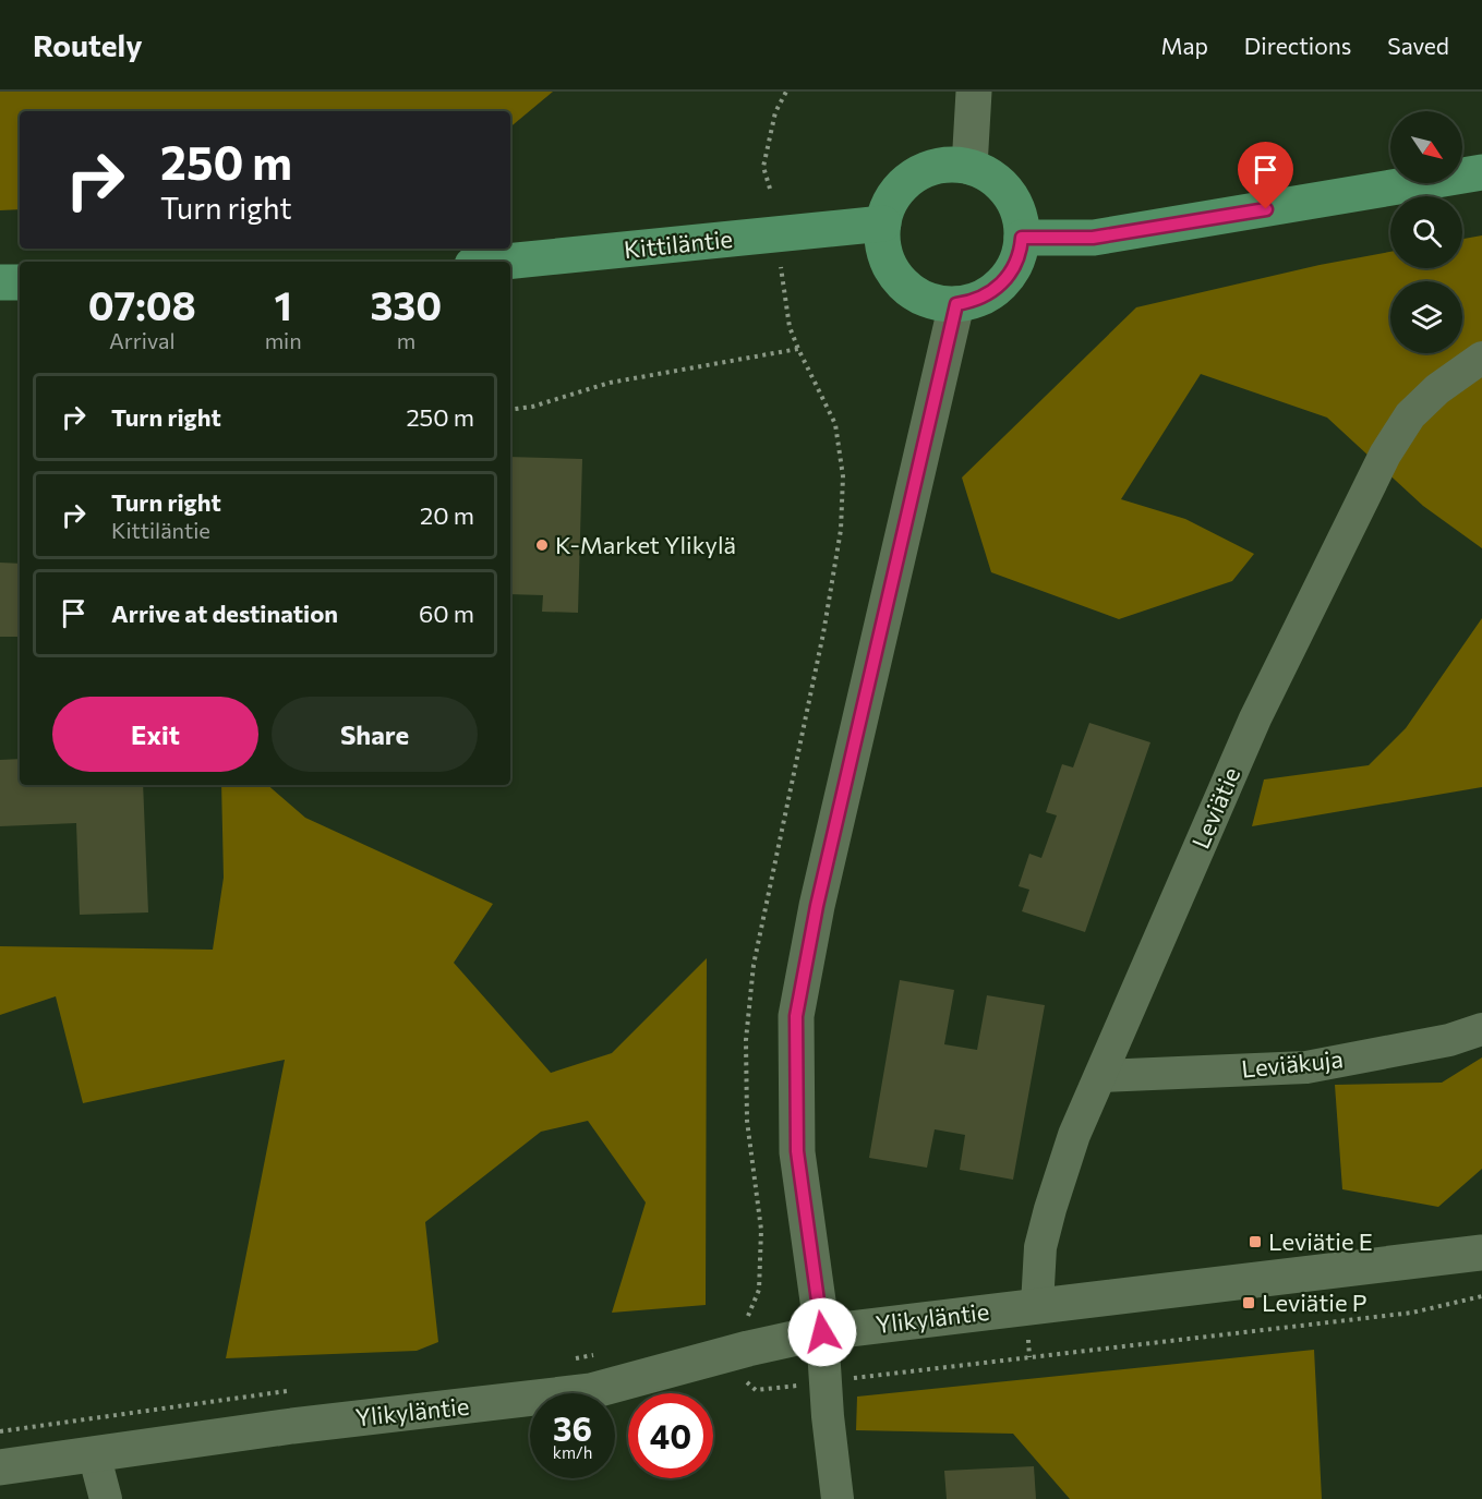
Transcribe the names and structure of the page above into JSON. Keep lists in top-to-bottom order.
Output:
{
  "streets": {
    "main road": ["Kittiläntie", "Ylikyläntie"],
    "street": ["Leviätie", "Leviäkuja"]
  },
  "crossings": [
    ["Leviätie", "Leviäkuja"],
    ["Leviätie", "Ylikyläntie"]
  ],
  "places": {
    "other": ["K-Market Ylikylä"],
    "transit": ["Leviätie E", "Leviätie P"]
  },
  "north": "bottom right",
  "page": {
    "header": "Routely",
    "nav": ["Map", "Directions", "Saved"],
    "turn": ["250 m", "Turn right"],
    "eta": [
      "07:08",
      "Arrival",
      "1",
      "min",
      "330",
      "m"
    ],
    "list": [
      {
        "name": "Turn right",
        "value": "250 m"
      },
      {
        "name": "Turn right",
        "note": "Kittiläntie",
        "value": "20 m"
      },
      {
        "name": "Arrive at destination",
        "value": "60 m"
      }
    ],
    "buttons": ["Exit", "Share"],
    "speed": "36 km/h",
    "limit": "40"
  }
}
